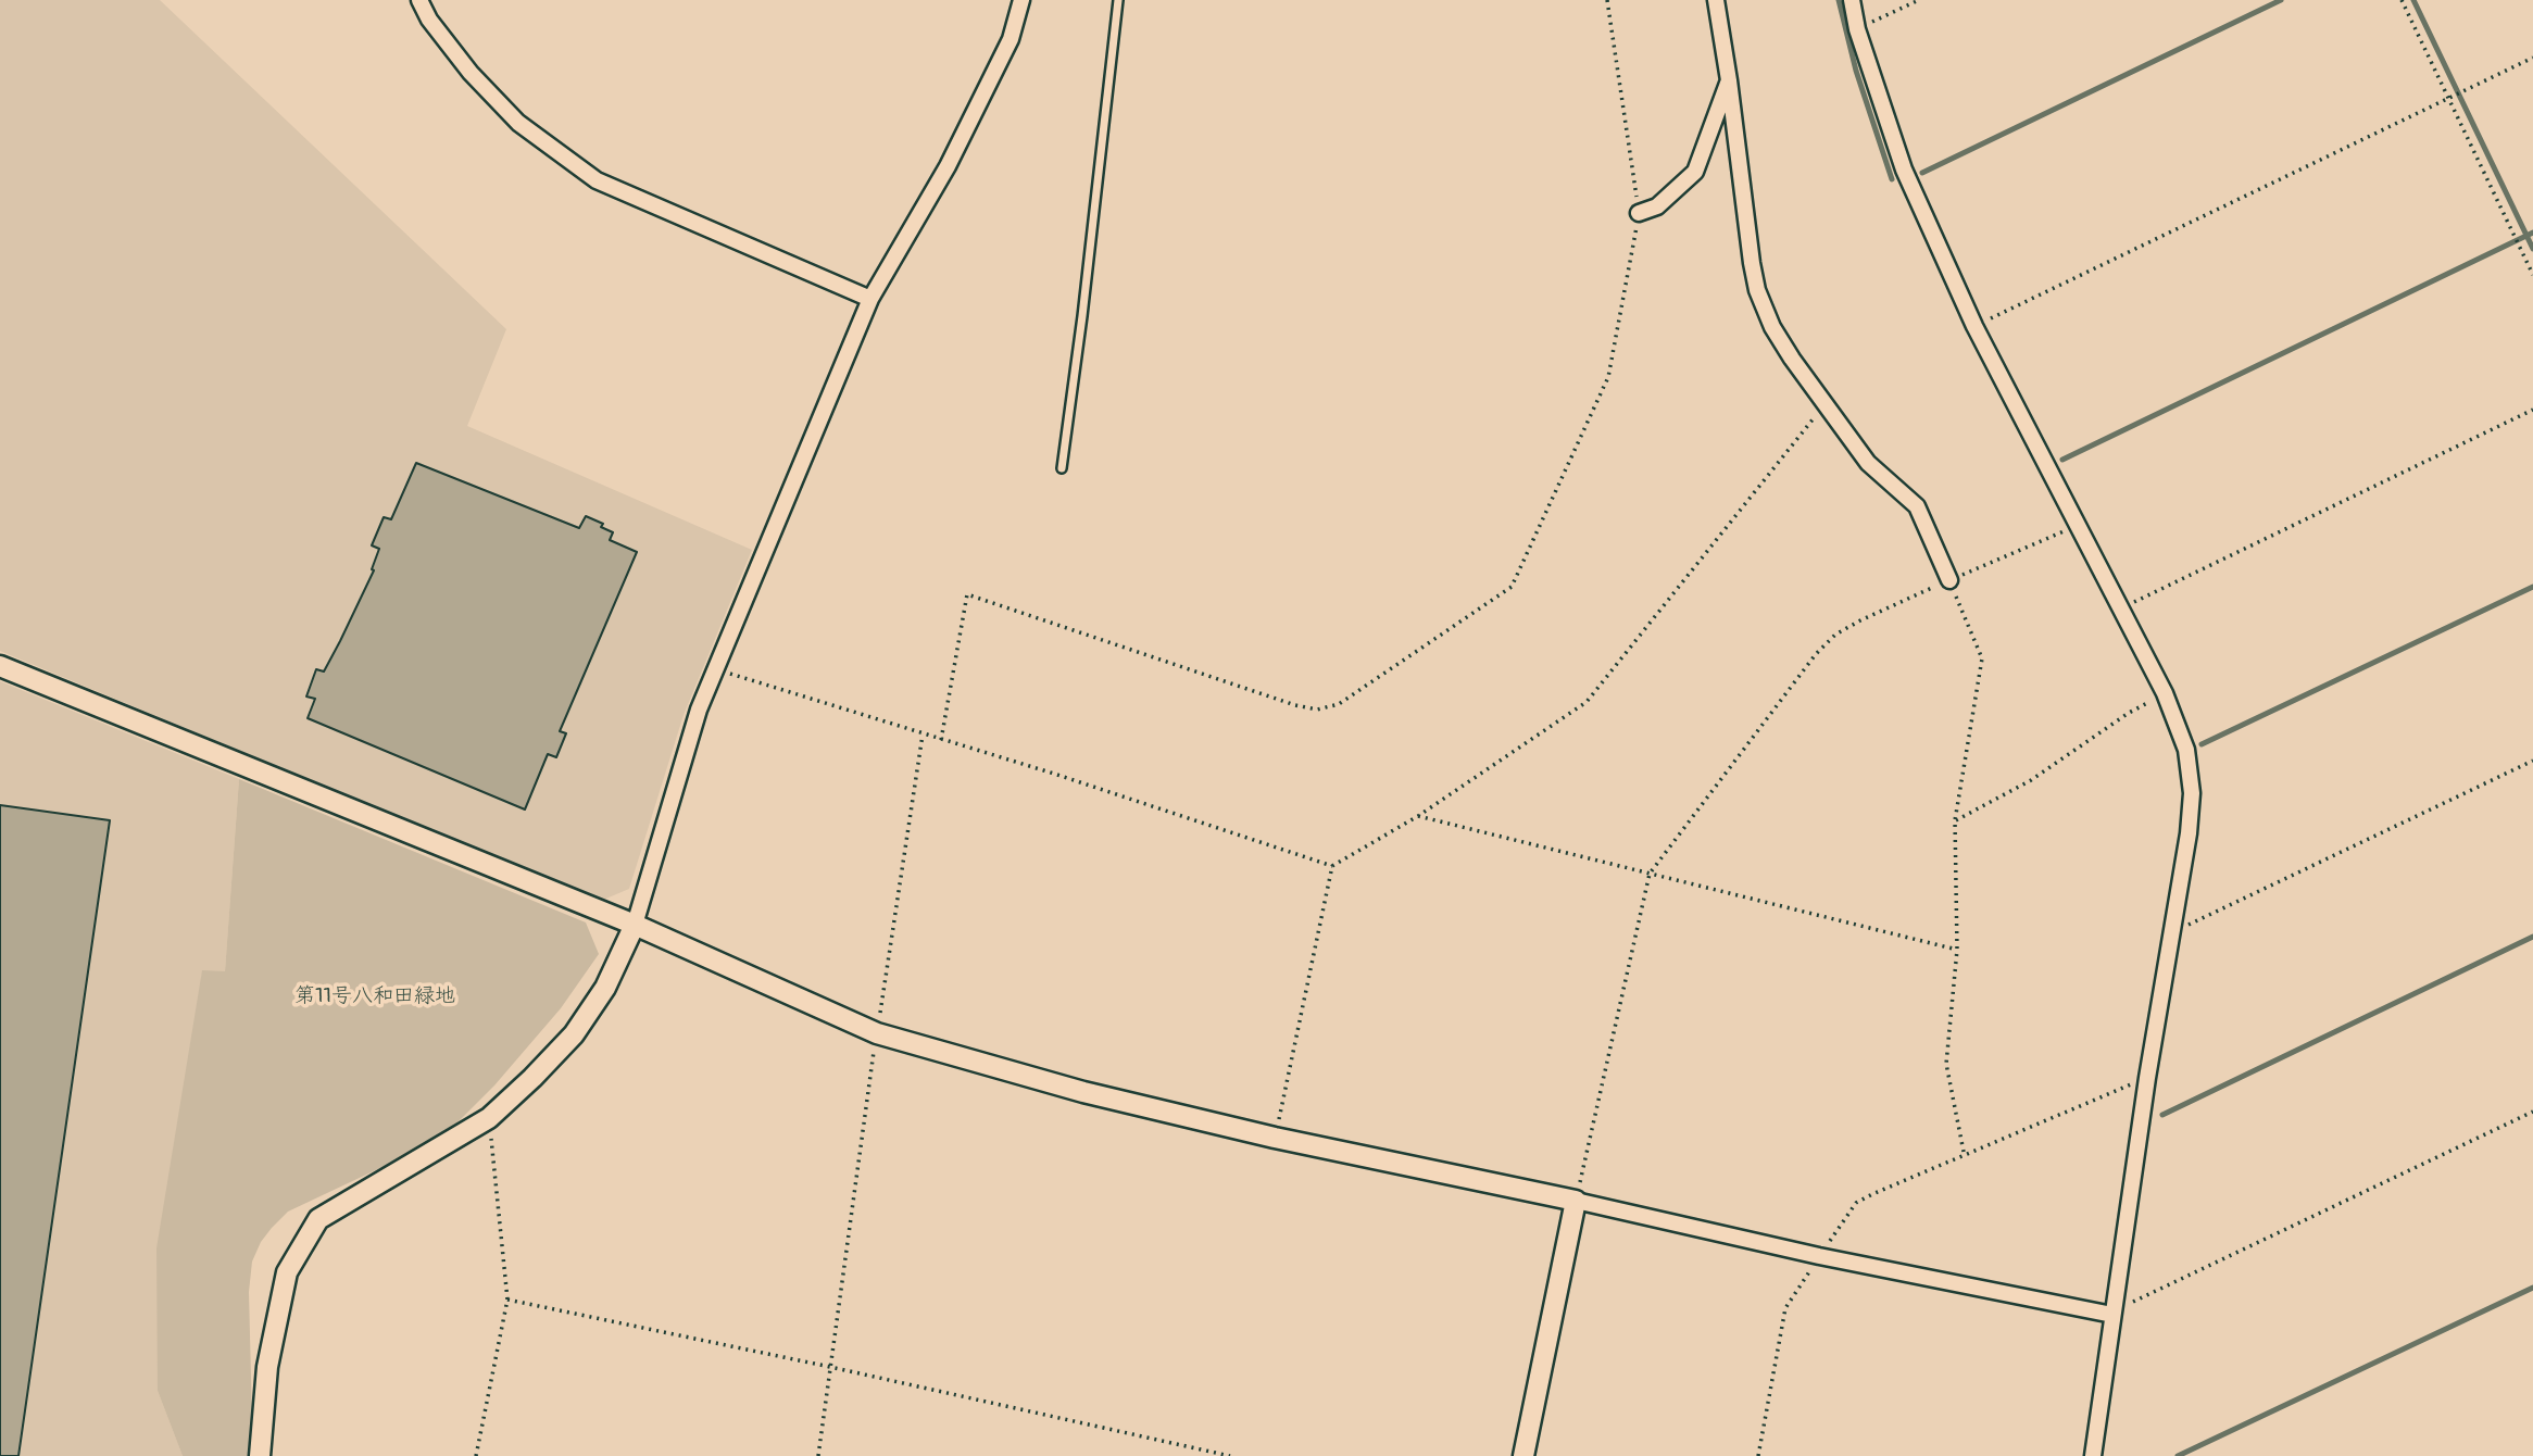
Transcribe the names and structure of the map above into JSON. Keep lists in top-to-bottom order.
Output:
{
  "parks": ["第11号八和田緑地"]
}
